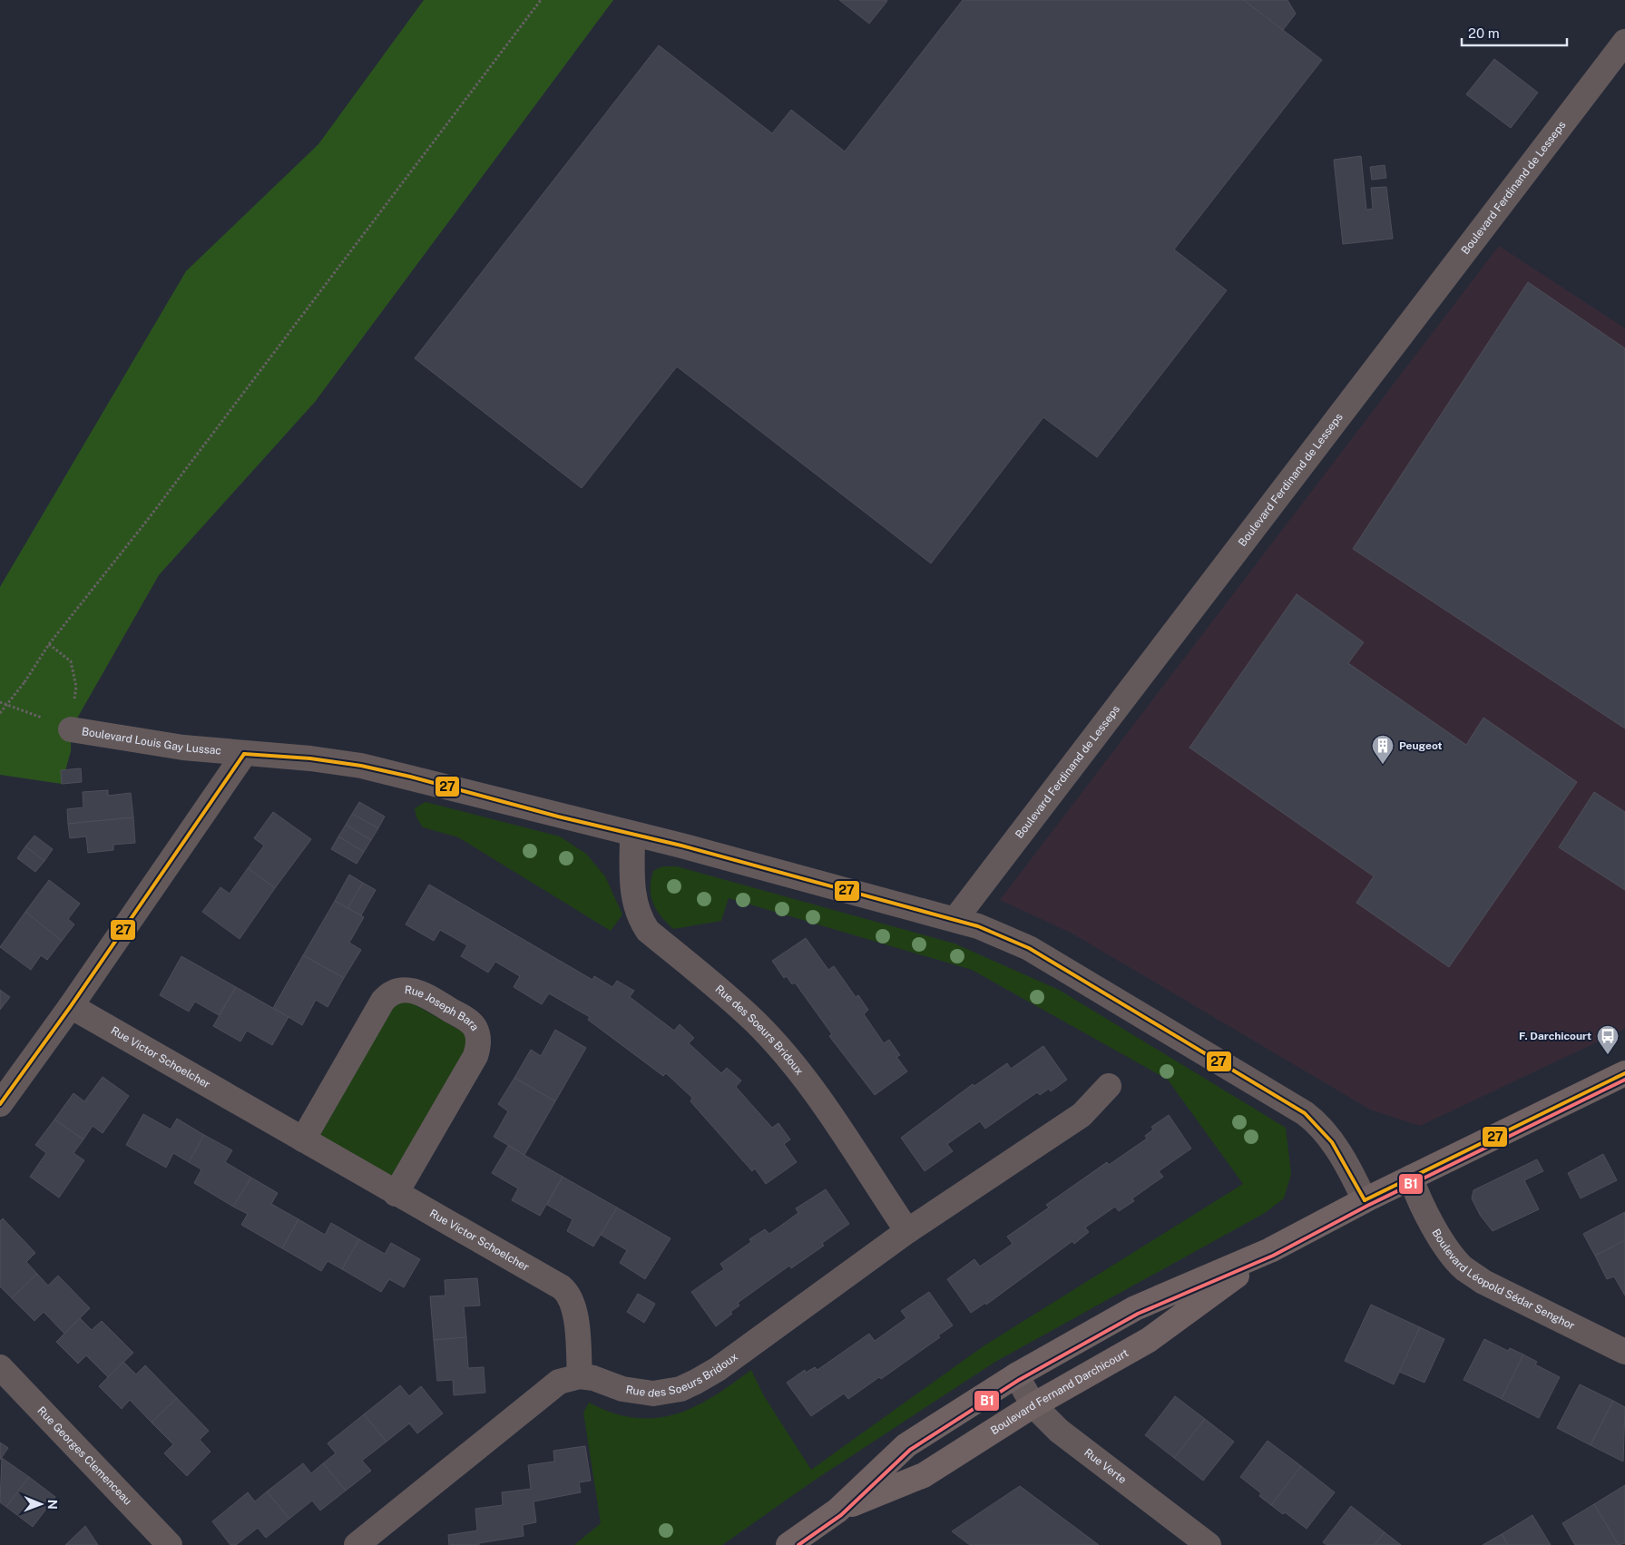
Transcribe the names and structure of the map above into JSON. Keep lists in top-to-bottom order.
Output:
{
  "streets": {
    "main road": ["Boulevard Fernand Darchicourt"],
    "street": [
      "Boulevard Ferdinand de Lesseps",
      "Boulevard Louis Gay Lussac",
      "Rue Joseph Bara",
      "Rue des Soeurs Bridoux",
      "Rue Victor Schoelcher",
      "Boulevard Léopold Sédar Senghor",
      "Rue Georges Clemenceau",
      "Rue Verte"
    ]
  },
  "crossings": [
    ["Boulevard Ferdinand de Lesseps", "Boulevard Louis Gay Lussac"],
    ["Boulevard Louis Gay Lussac", "Rue des Soeurs Bridoux"],
    ["Boulevard Louis Gay Lussac", "Boulevard Fernand Darchicourt"],
    ["Rue Joseph Bara", "Rue Victor Schoelcher"],
    ["Rue des Soeurs Bridoux", "Rue Victor Schoelcher"],
    ["Boulevard Léopold Sédar Senghor", "Boulevard Fernand Darchicourt"],
    ["Boulevard Fernand Darchicourt", "Rue Verte"]
  ],
  "places": {
    "building": ["Peugeot"],
    "bus stop": ["F. Darchicourt"]
  },
  "lines": ["transit line 27", "transit line B1"],
  "scale_bar": "20 m",
  "north": "right"
}
